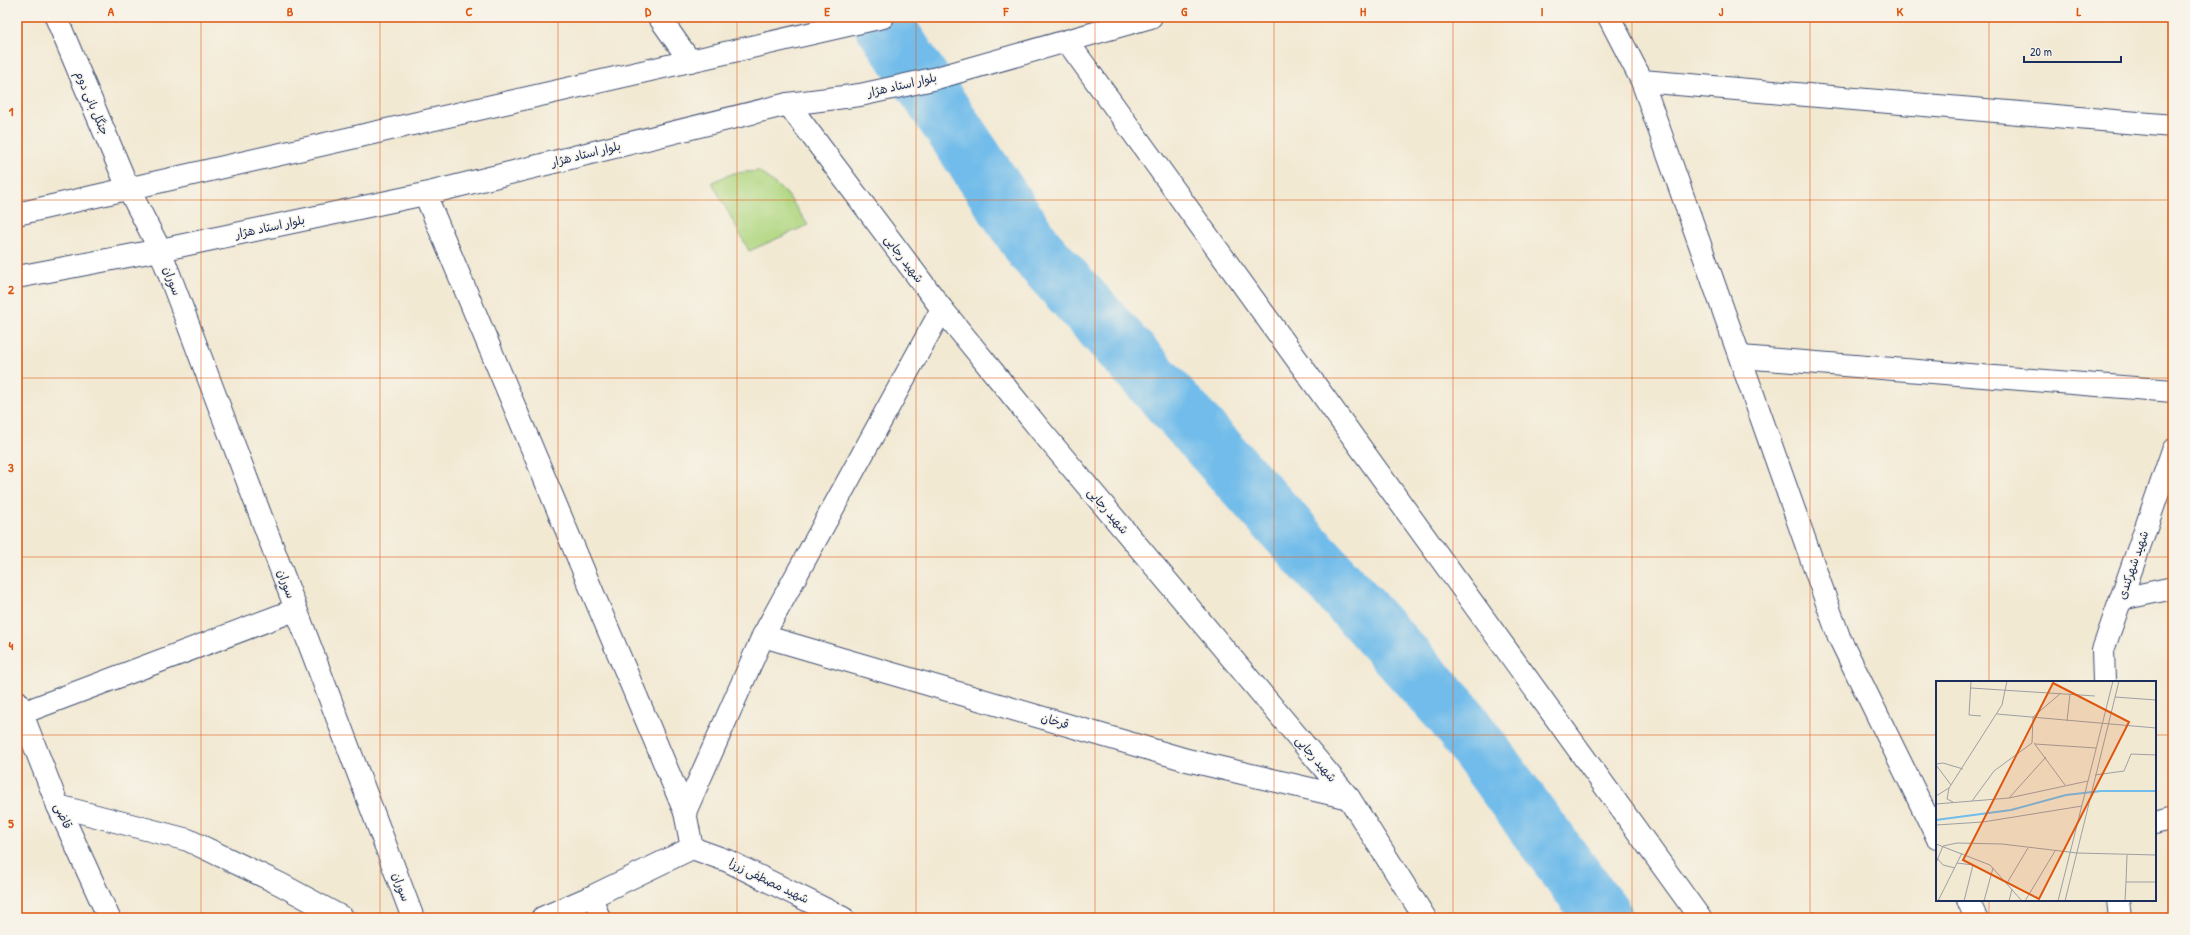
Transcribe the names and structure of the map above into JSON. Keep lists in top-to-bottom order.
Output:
{
  "streets": {
    "street": [
      "بلوار استاد هژار",
      "جنگل بانی دوم",
      "شهید رجایی",
      "سوران",
      "شهید شهرکندی",
      "قرخان",
      "قاضی",
      "شهید مصطفی زرزا"
    ]
  },
  "crossings": [
    ["بلوار استاد هژار", "جنگل بانی دوم"],
    ["بلوار استاد هژار", "شهید رجایی"],
    ["بلوار استاد هژار", "سوران"],
    ["جنگل بانی دوم", "سوران"],
    ["شهید رجایی", "قرخان"]
  ],
  "scale_bar": "20 m",
  "grid": {
    "columns": [
      "A",
      "B",
      "C",
      "D",
      "E",
      "F",
      "G",
      "H",
      "I",
      "J",
      "K",
      "L"
    ],
    "rows": [
      "1",
      "2",
      "3",
      "4",
      "5"
    ]
  }
}
